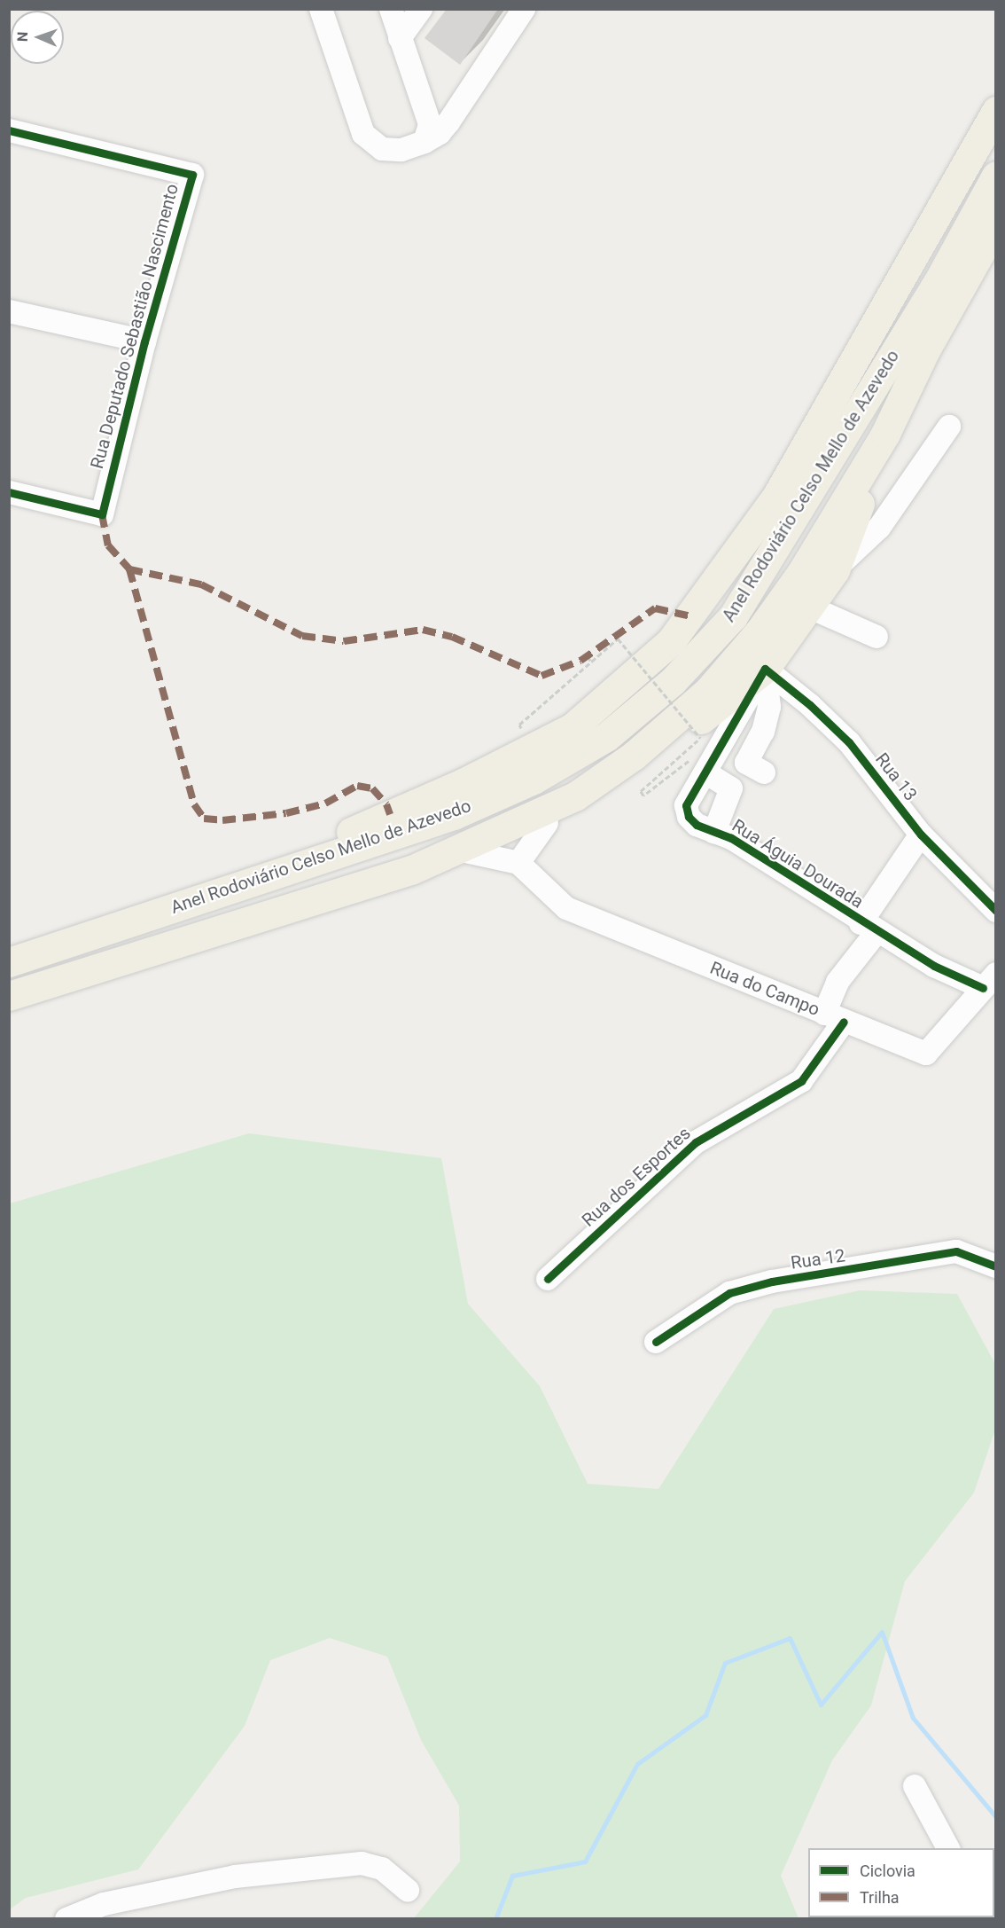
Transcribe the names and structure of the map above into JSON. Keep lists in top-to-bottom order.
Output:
{
  "streets": {
    "highway": ["Anel Rodoviário Celso Mello de Azevedo"],
    "street": [
      "Rua Deputado Sebastião Nascimento",
      "Rua 13",
      "Rua Águia Dourada",
      "Rua do Campo",
      "Rua dos Esportes",
      "Rua 12"
    ]
  },
  "crossings": [
    ["Rua 13", "Rua Águia Dourada"],
    ["Rua 13", "Rua dos Esportes"],
    ["Rua Águia Dourada", "Rua do Campo"],
    ["Rua Águia Dourada", "Rua dos Esportes"],
    ["Rua do Campo", "Rua dos Esportes"]
  ],
  "legend": ["Ciclovia", "Trilha"],
  "north": "left"
}
